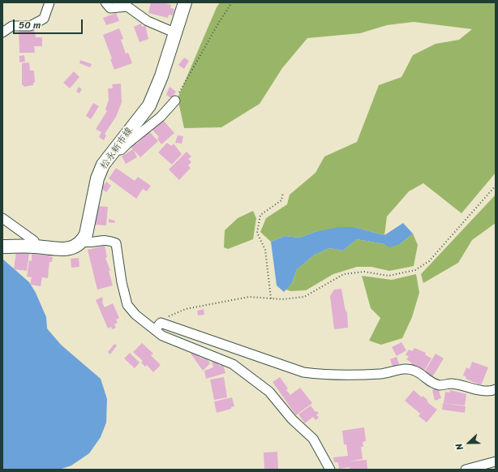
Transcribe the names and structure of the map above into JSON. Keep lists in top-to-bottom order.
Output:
{
  "streets": {
    "main road": ["松永新市線"]
  },
  "scale_bar": "50 m",
  "north": "left"
}
